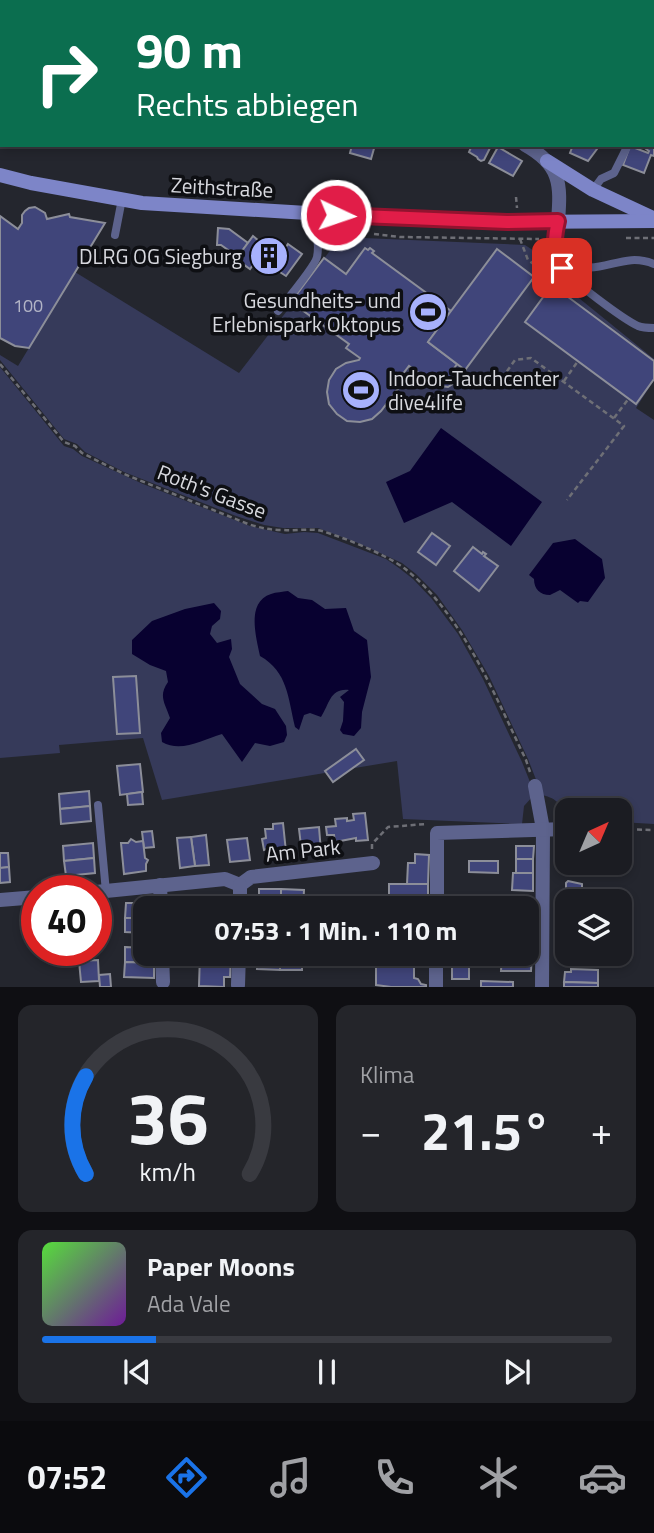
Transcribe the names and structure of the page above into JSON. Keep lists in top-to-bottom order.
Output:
{
  "streets": {
    "street": ["Zeithstraße", "Am Park"],
    "path": ["Roth's Gasse"]
  },
  "places": {
    "building": ["DLRG OG Siegburg"],
    "sports": ["Gesundheits- und Erlebnispark Oktopus", "Indoor-Tauchcenter dive4life"]
  },
  "house_numbers": ["100"],
  "north": "top right",
  "page": {
    "turn": ["90 m", "Rechts abbiegen"],
    "limit": "40",
    "trip": "07:53 · 1 Min. · 110 m",
    "tile": "Klima",
    "heat": ["−", "21.5°", "+"],
    "song": ["Paper Moons", "Ada Vale"],
    "tabs": "07:52",
    "gauge": ["36", "km/h"]
  }
}
